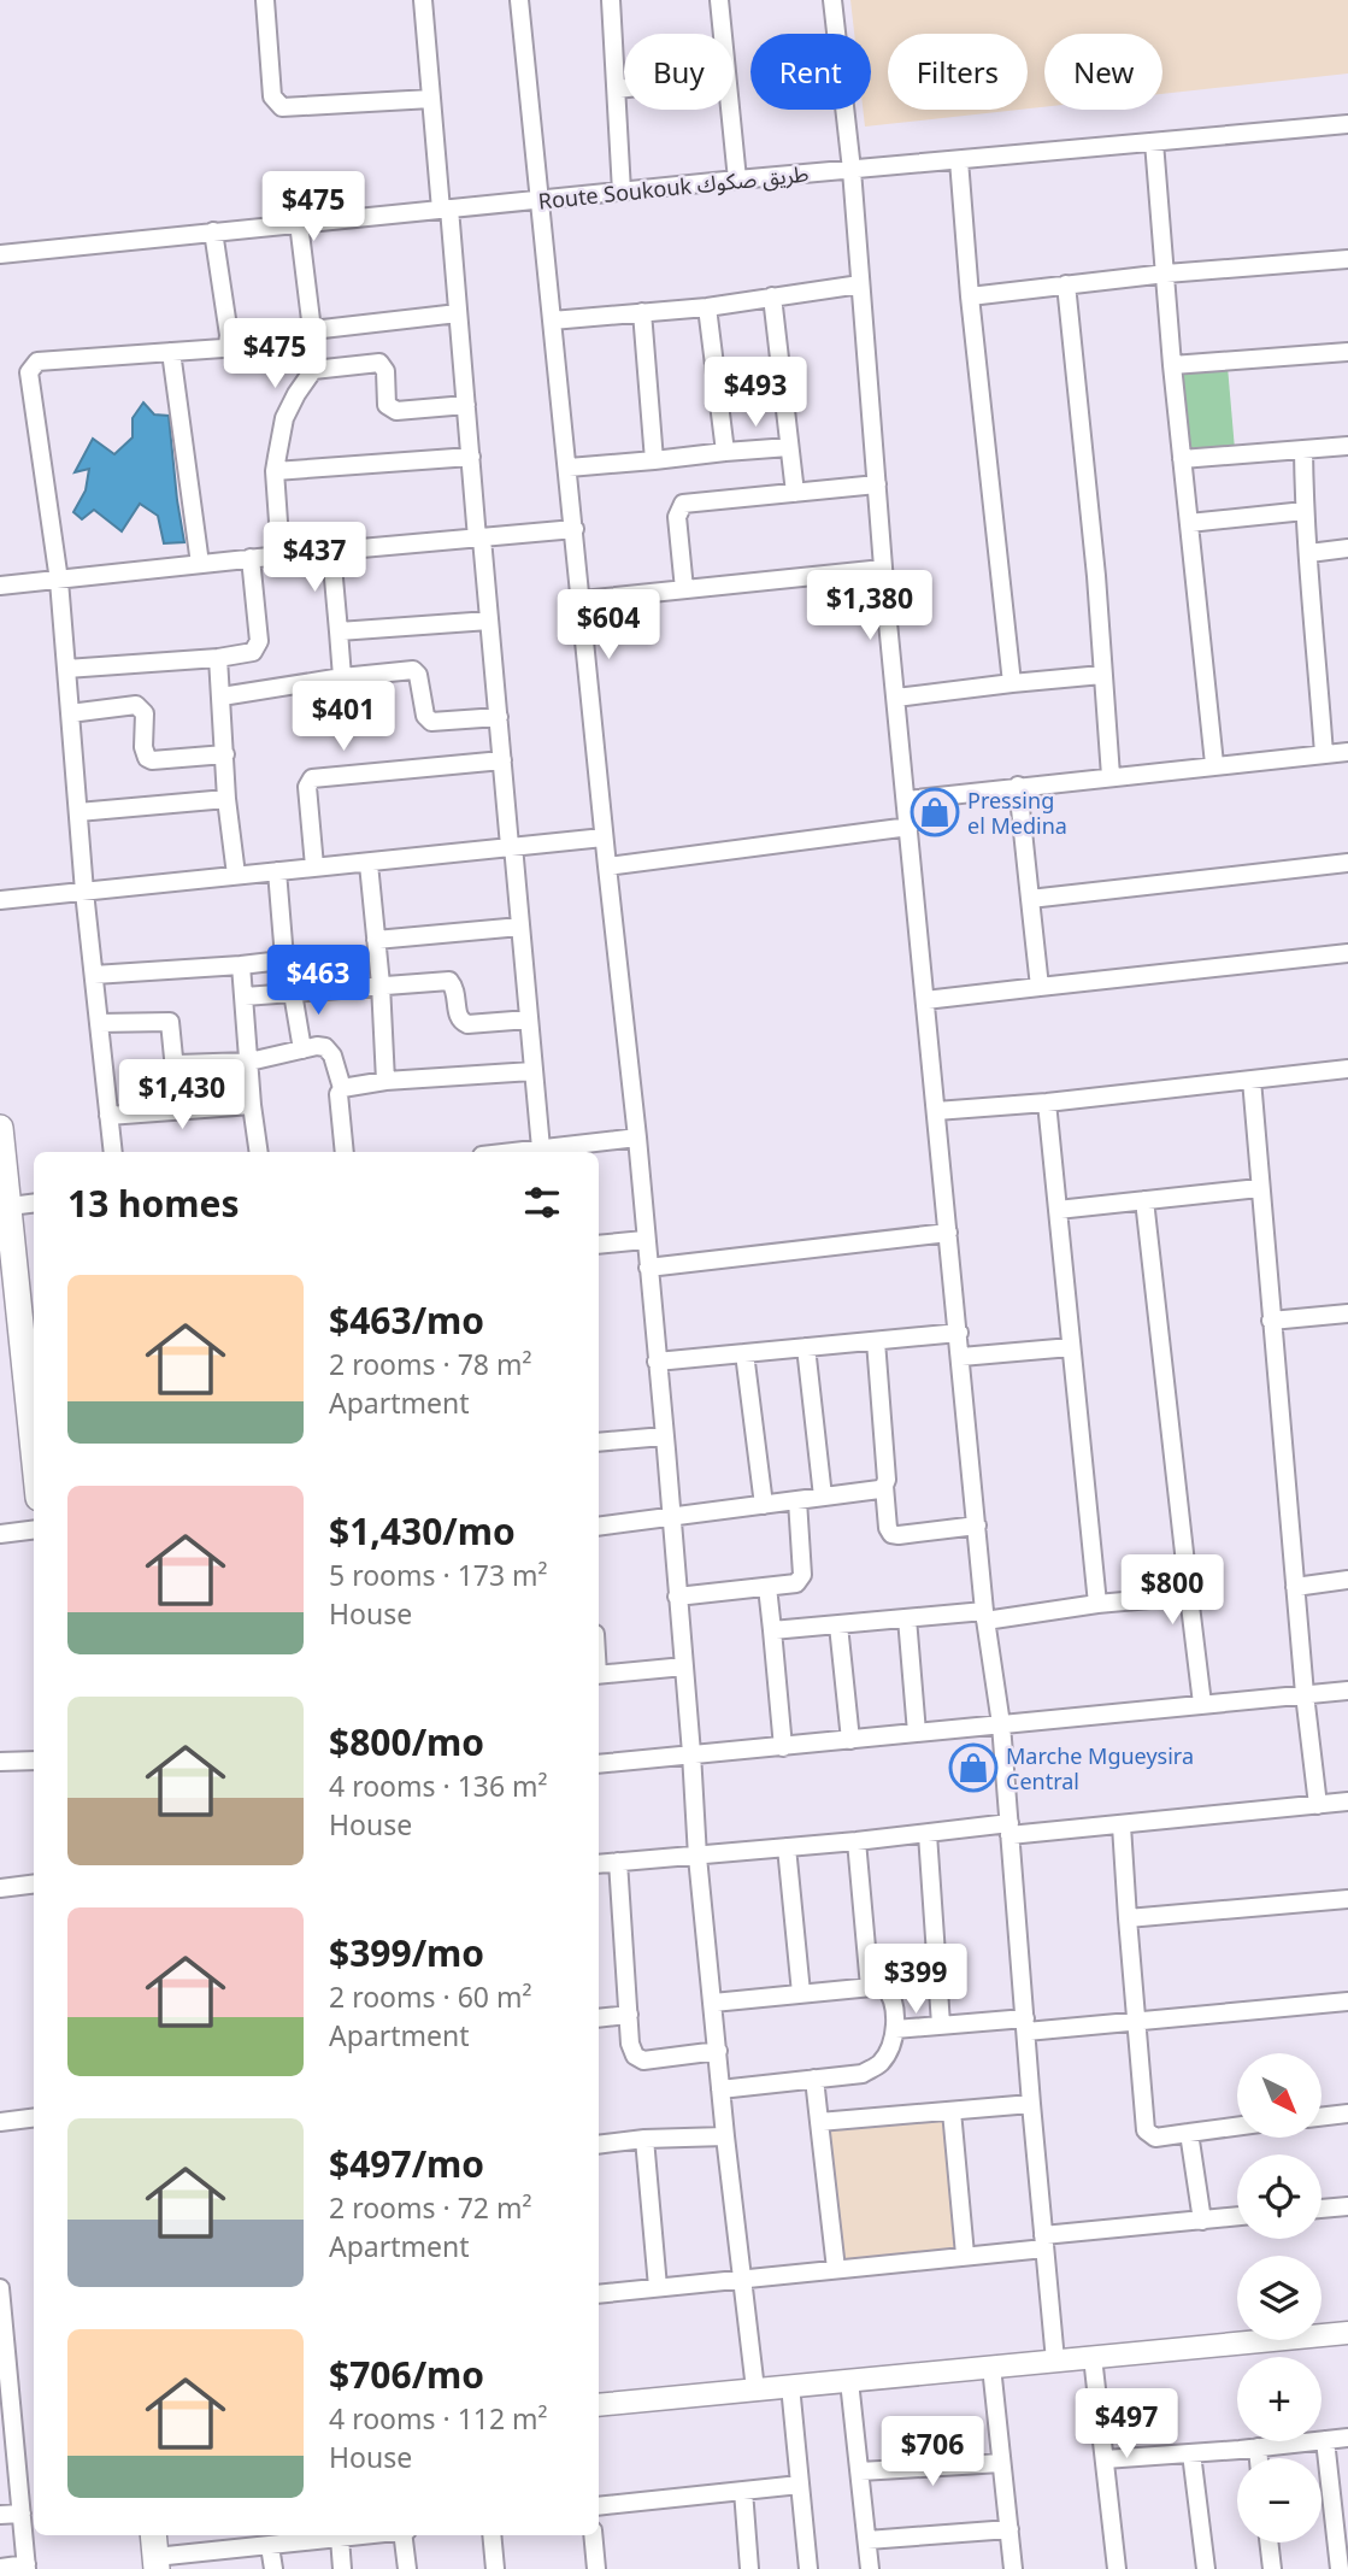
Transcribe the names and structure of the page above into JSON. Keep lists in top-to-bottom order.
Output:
{
  "streets": {
    "street": ["Route Soukouk طريق صكوك"]
  },
  "places": {
    "shop": ["Pressing el Medina", "Marche Mgueysira Central"]
  },
  "north": "bottom right",
  "page": {
    "chip": [
      "Buy",
      "Rent",
      "Filters",
      "New"
    ],
    "price": [
      "$475",
      "$475",
      "$493",
      "$437",
      "$1,380",
      "$604",
      "$401",
      "$463",
      "$1,430",
      "$800",
      "$399",
      "$497",
      "$706"
    ],
    "heading": "13 homes",
    "list": [
      {
        "name": "$463/mo",
        "note": "2 rooms · 78 m² · Apartment"
      },
      {
        "name": "$1,430/mo",
        "note": "5 rooms · 173 m² · House"
      },
      {
        "name": "$800/mo",
        "note": "4 rooms · 136 m² · House"
      },
      {
        "name": "$399/mo",
        "note": "2 rooms · 60 m² · Apartment"
      },
      {
        "name": "$497/mo",
        "note": "2 rooms · 72 m² · Apartment"
      },
      {
        "name": "$706/mo",
        "note": "4 rooms · 112 m² · House"
      }
    ],
    "map_buttons": ["+", "−"]
  }
}
